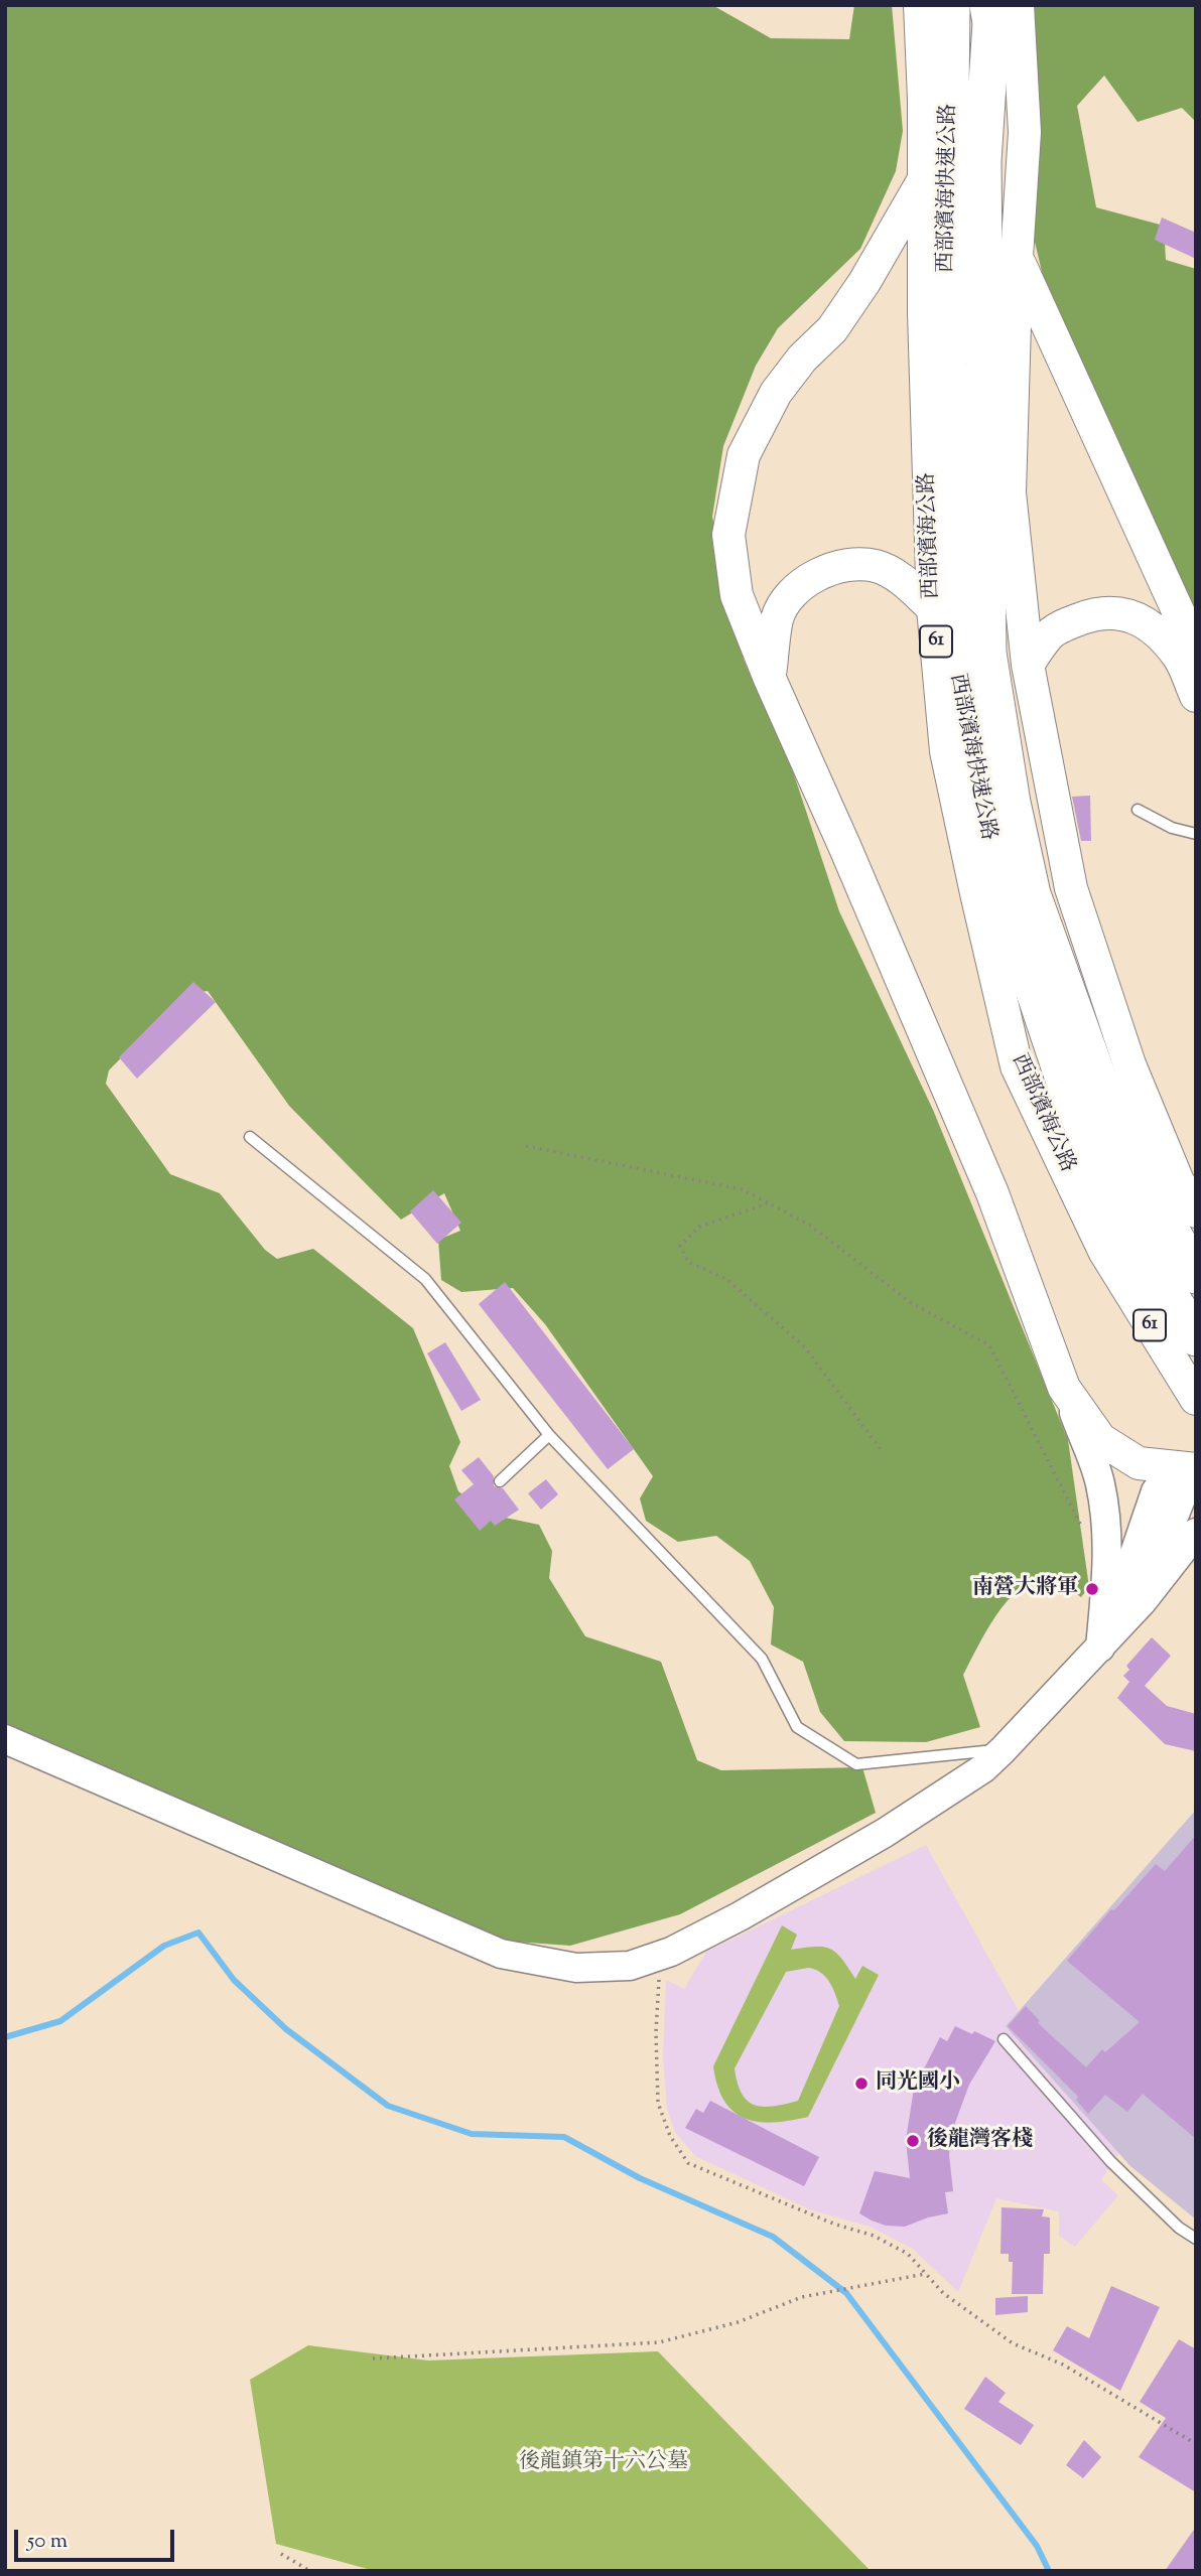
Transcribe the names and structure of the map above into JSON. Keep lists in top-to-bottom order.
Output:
{
  "streets": {
    "highway": ["西部濱海快速公路", "61"],
    "main road": ["西部濱海公路"]
  },
  "crossings": [
    ["西部濱海快速公路", "西部濱海公路"],
    ["西部濱海快速公路", "61"],
    ["西部濱海公路", "61"]
  ],
  "parks": ["後龍鎮第十六公墓"],
  "places": ["南營大將軍", "同光國小", "後龍灣客棧"],
  "scale_bar": "50 m"
}
